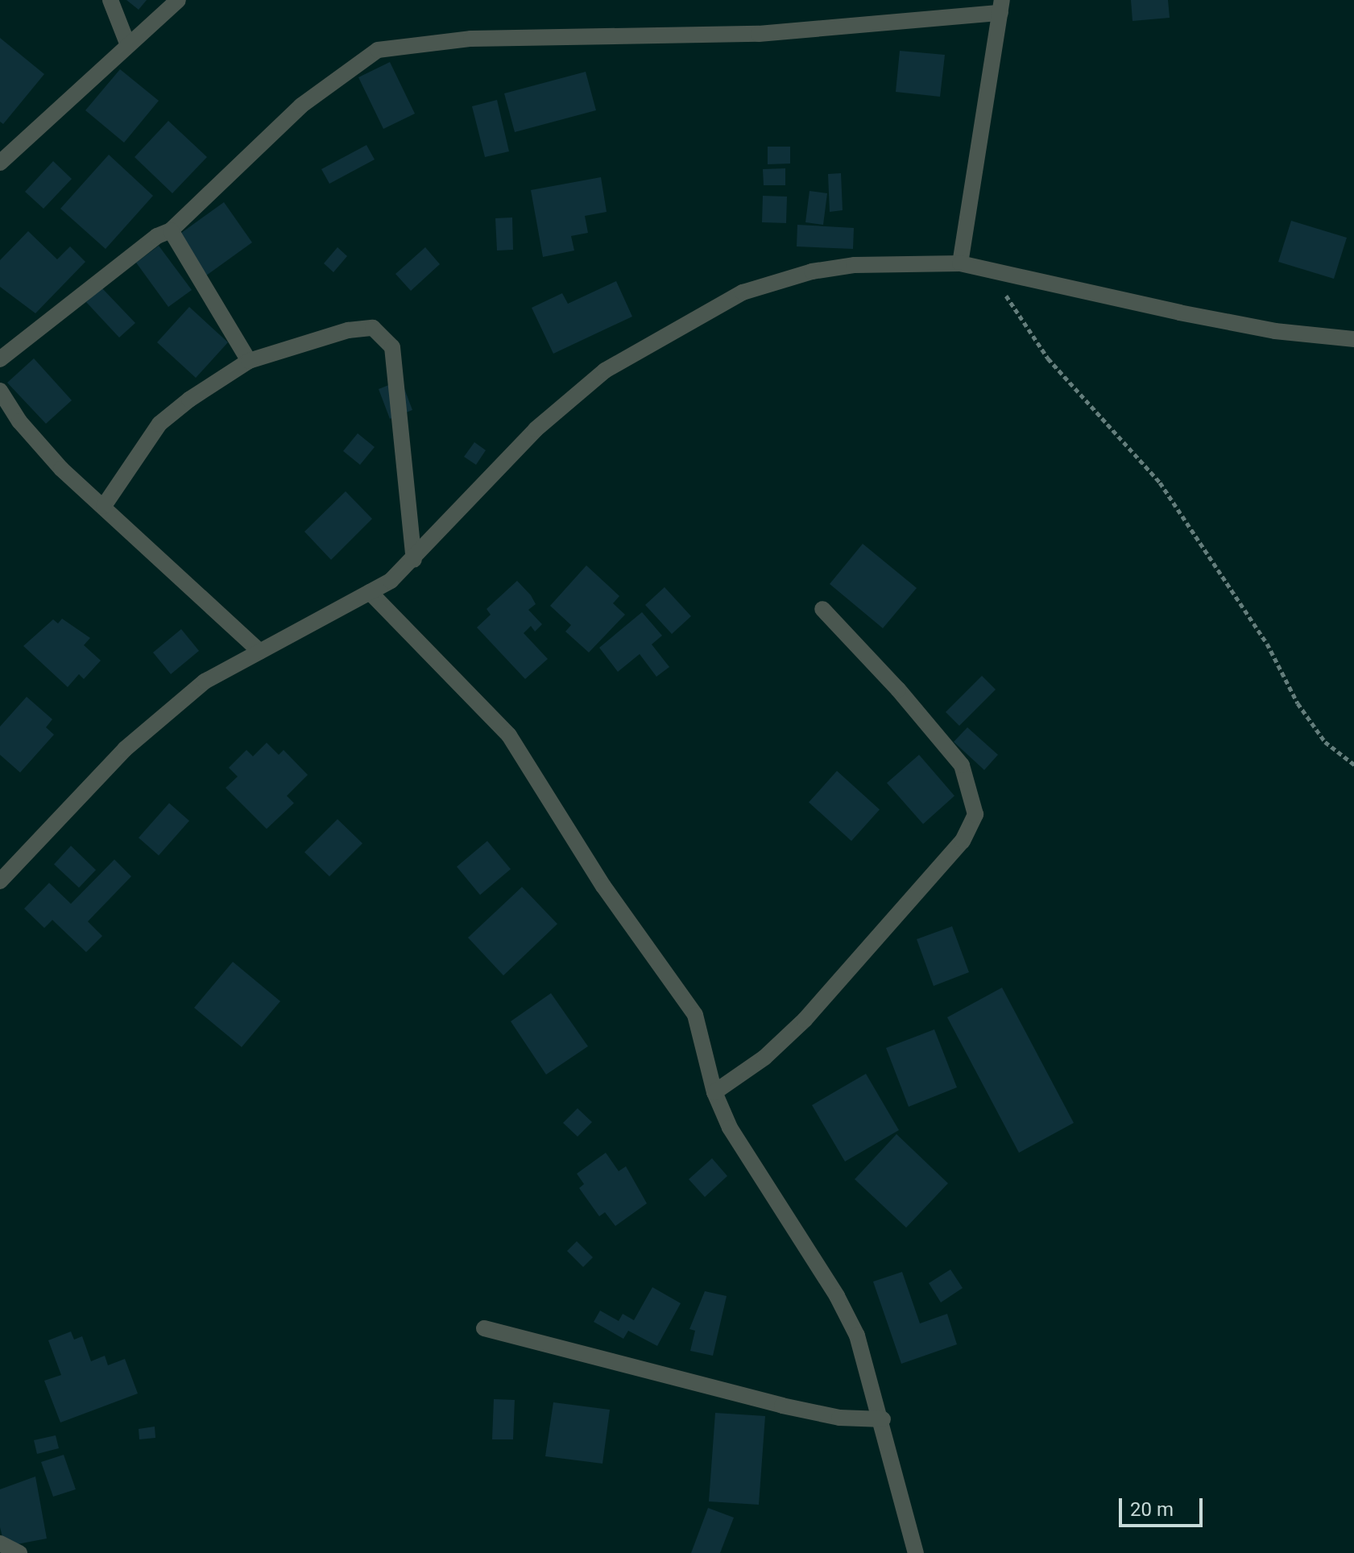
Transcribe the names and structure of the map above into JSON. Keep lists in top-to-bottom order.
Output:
{
  "scale_bar": "20 m"
}
